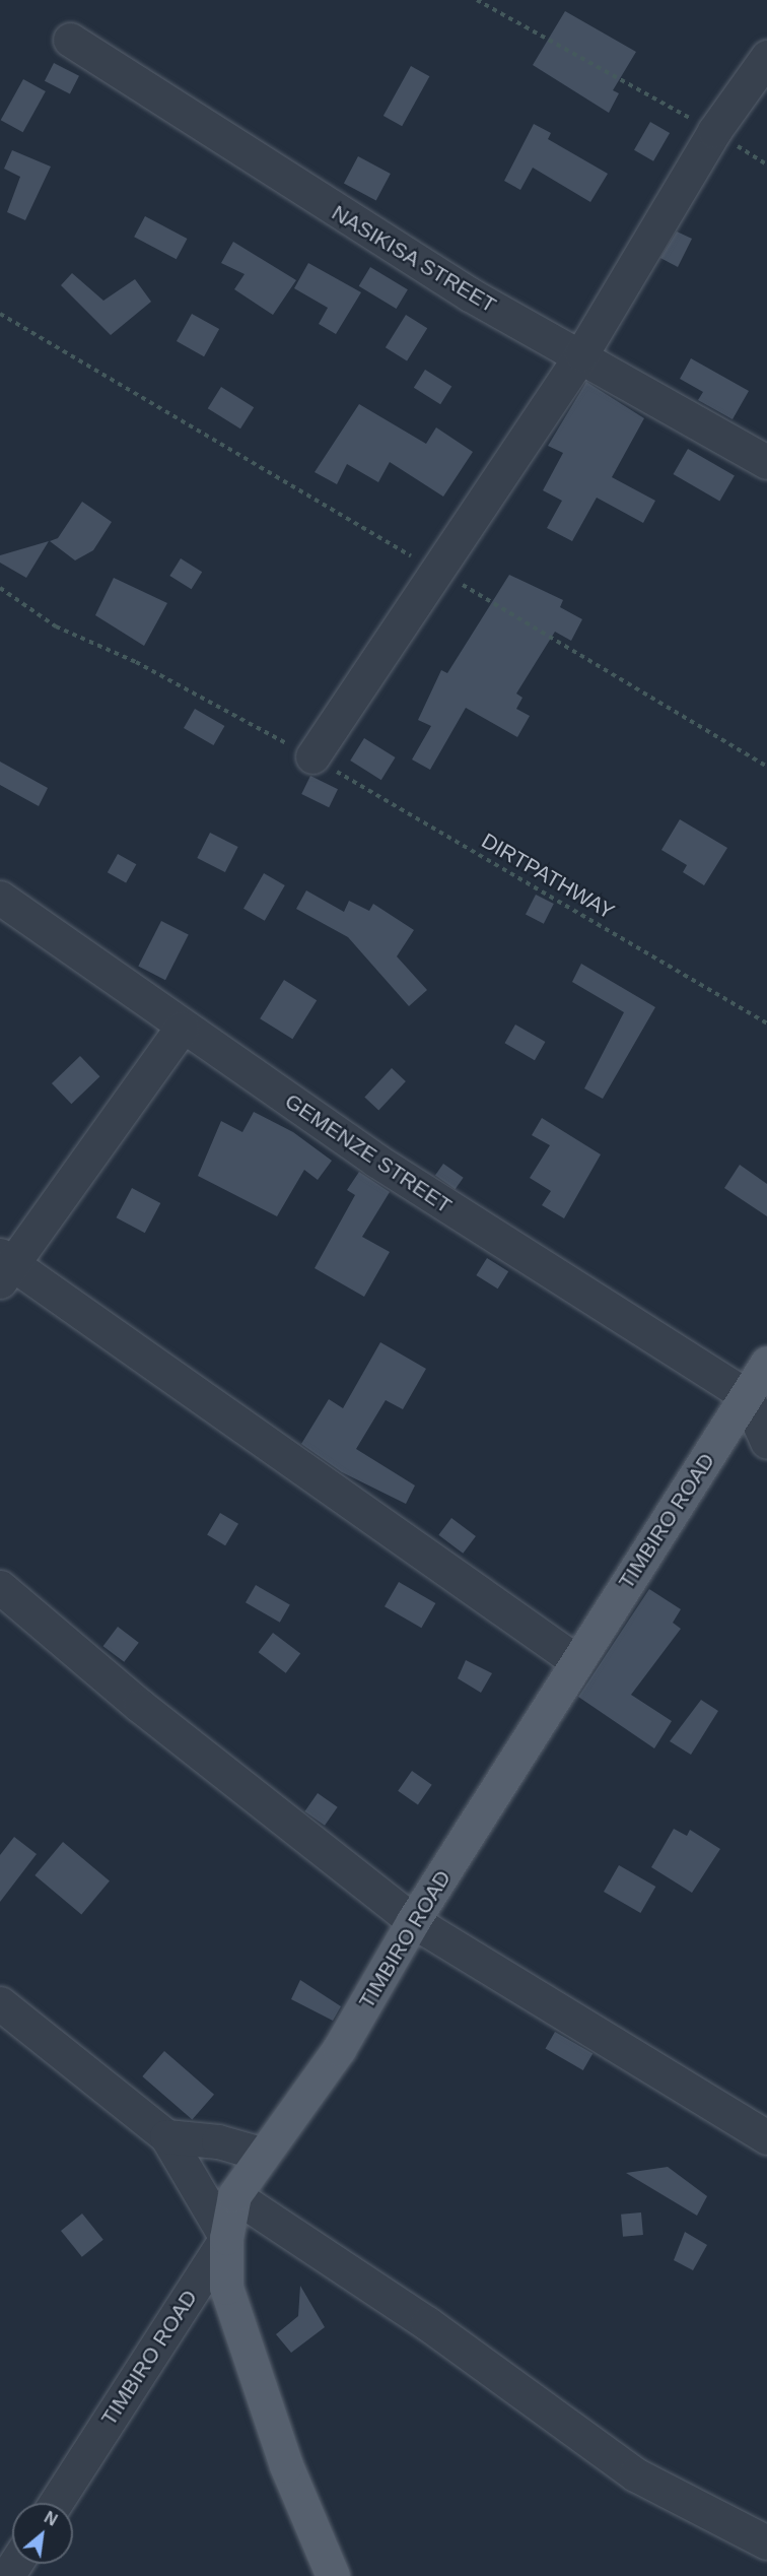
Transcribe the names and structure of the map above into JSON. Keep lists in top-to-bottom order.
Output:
{
  "streets": {
    "main road": ["TIMBIRO ROAD"],
    "street": ["NASIKISA STREET", "GEMENZE STREET"],
    "path": ["DIRTPATHWAY"]
  },
  "crossings": [
    ["GEMENZE STREET", "TIMBIRO ROAD"]
  ],
  "north": "top right"
}
